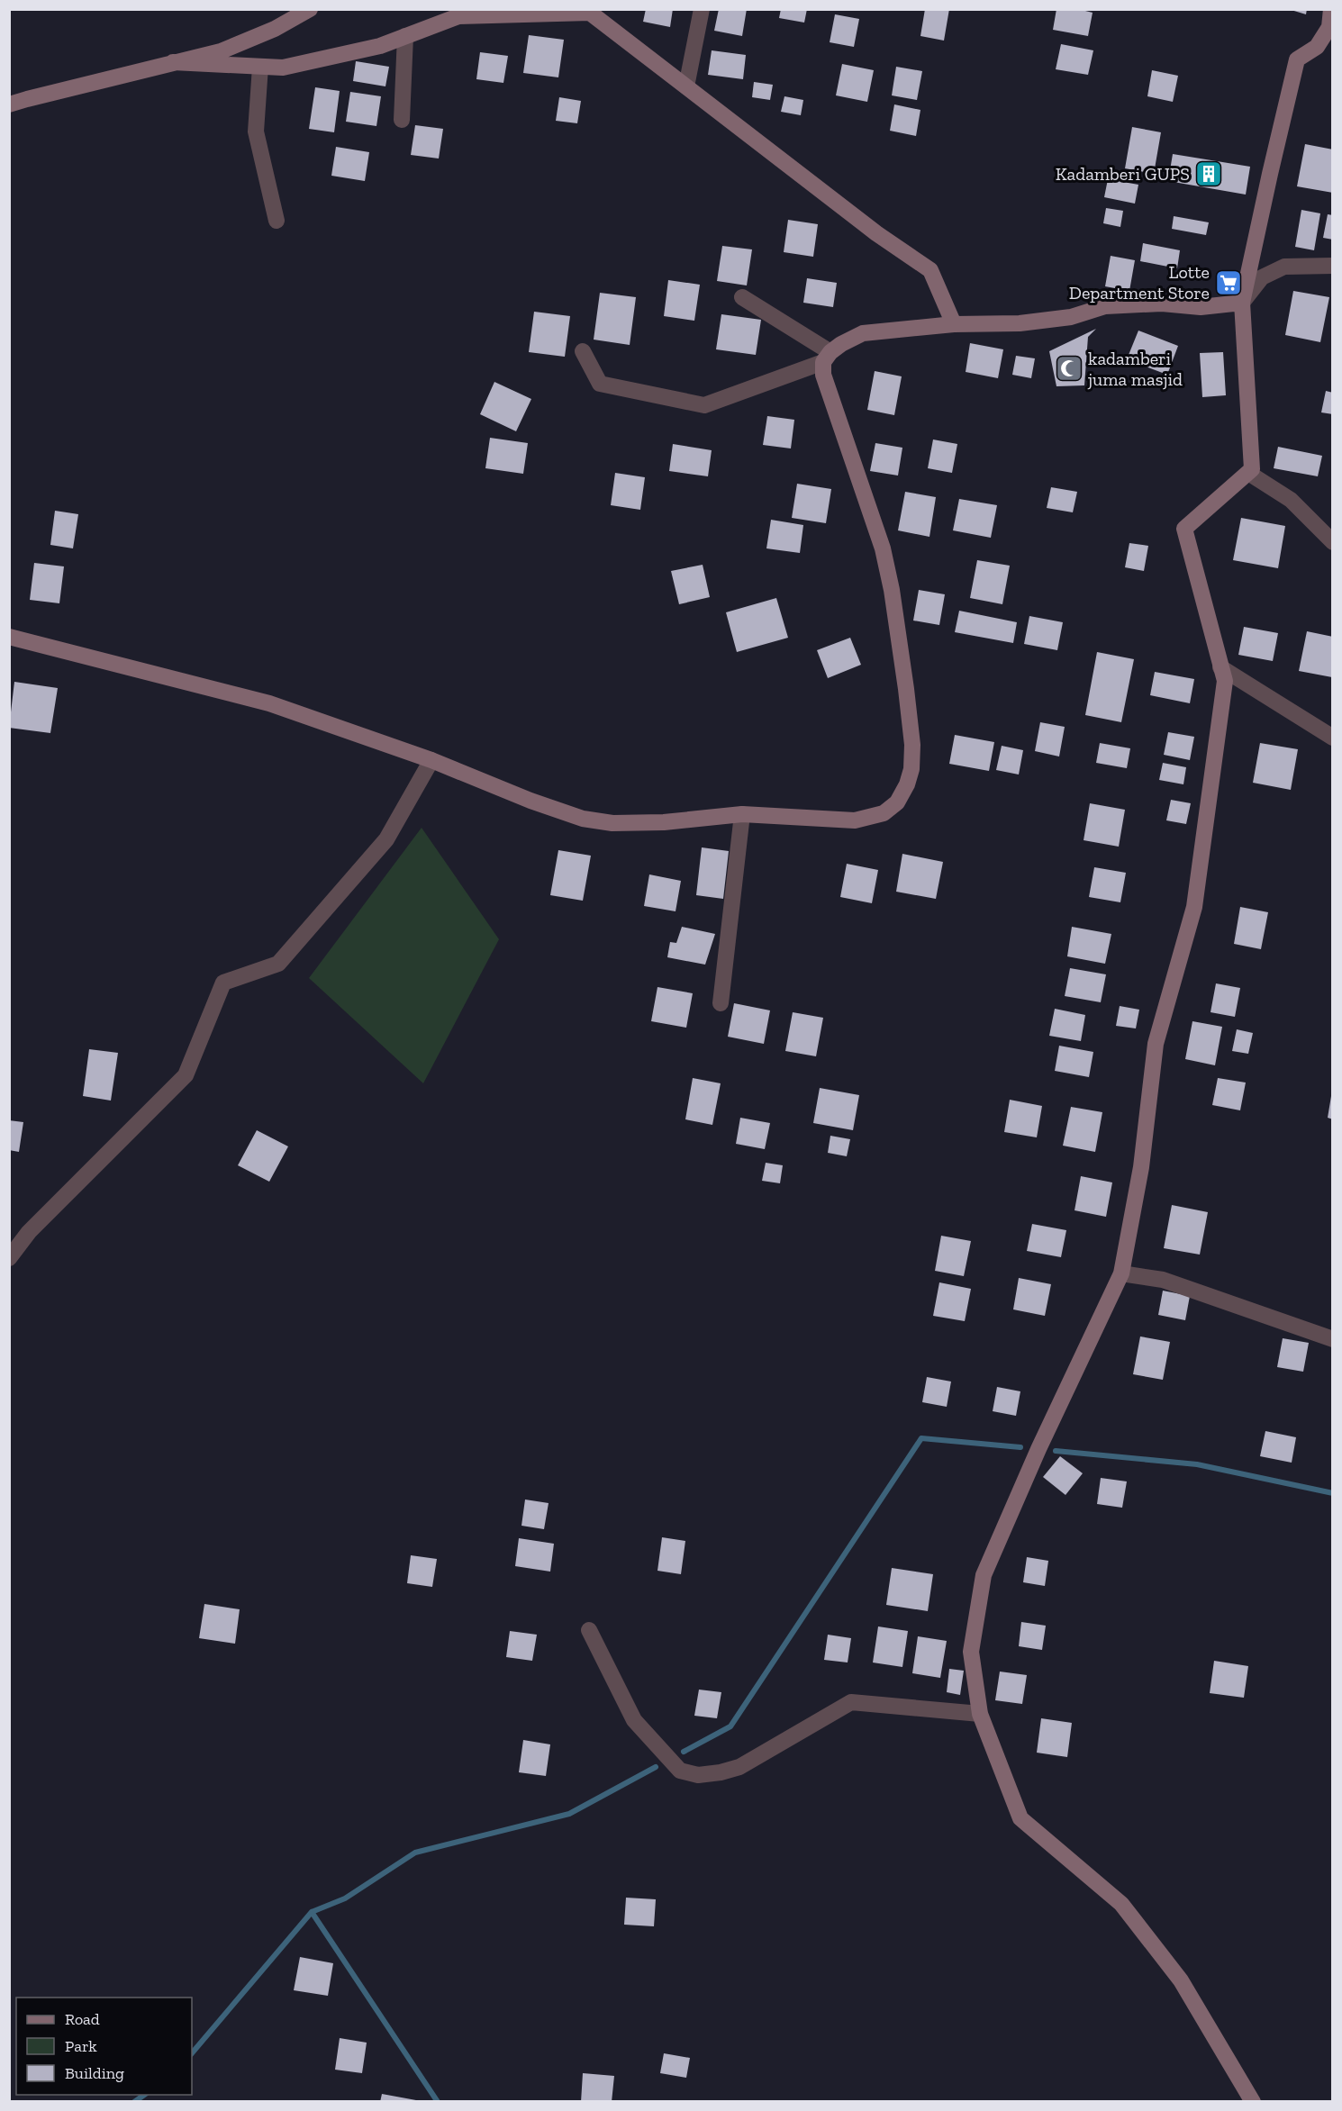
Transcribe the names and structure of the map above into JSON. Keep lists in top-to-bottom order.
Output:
{
  "places": {
    "building": ["Kadamberi GUPS"],
    "supermarket": ["Lotte Department Store"],
    "mosque": ["kadamberi juma masjid"]
  },
  "legend": ["Road", "Park", "Building"]
}
